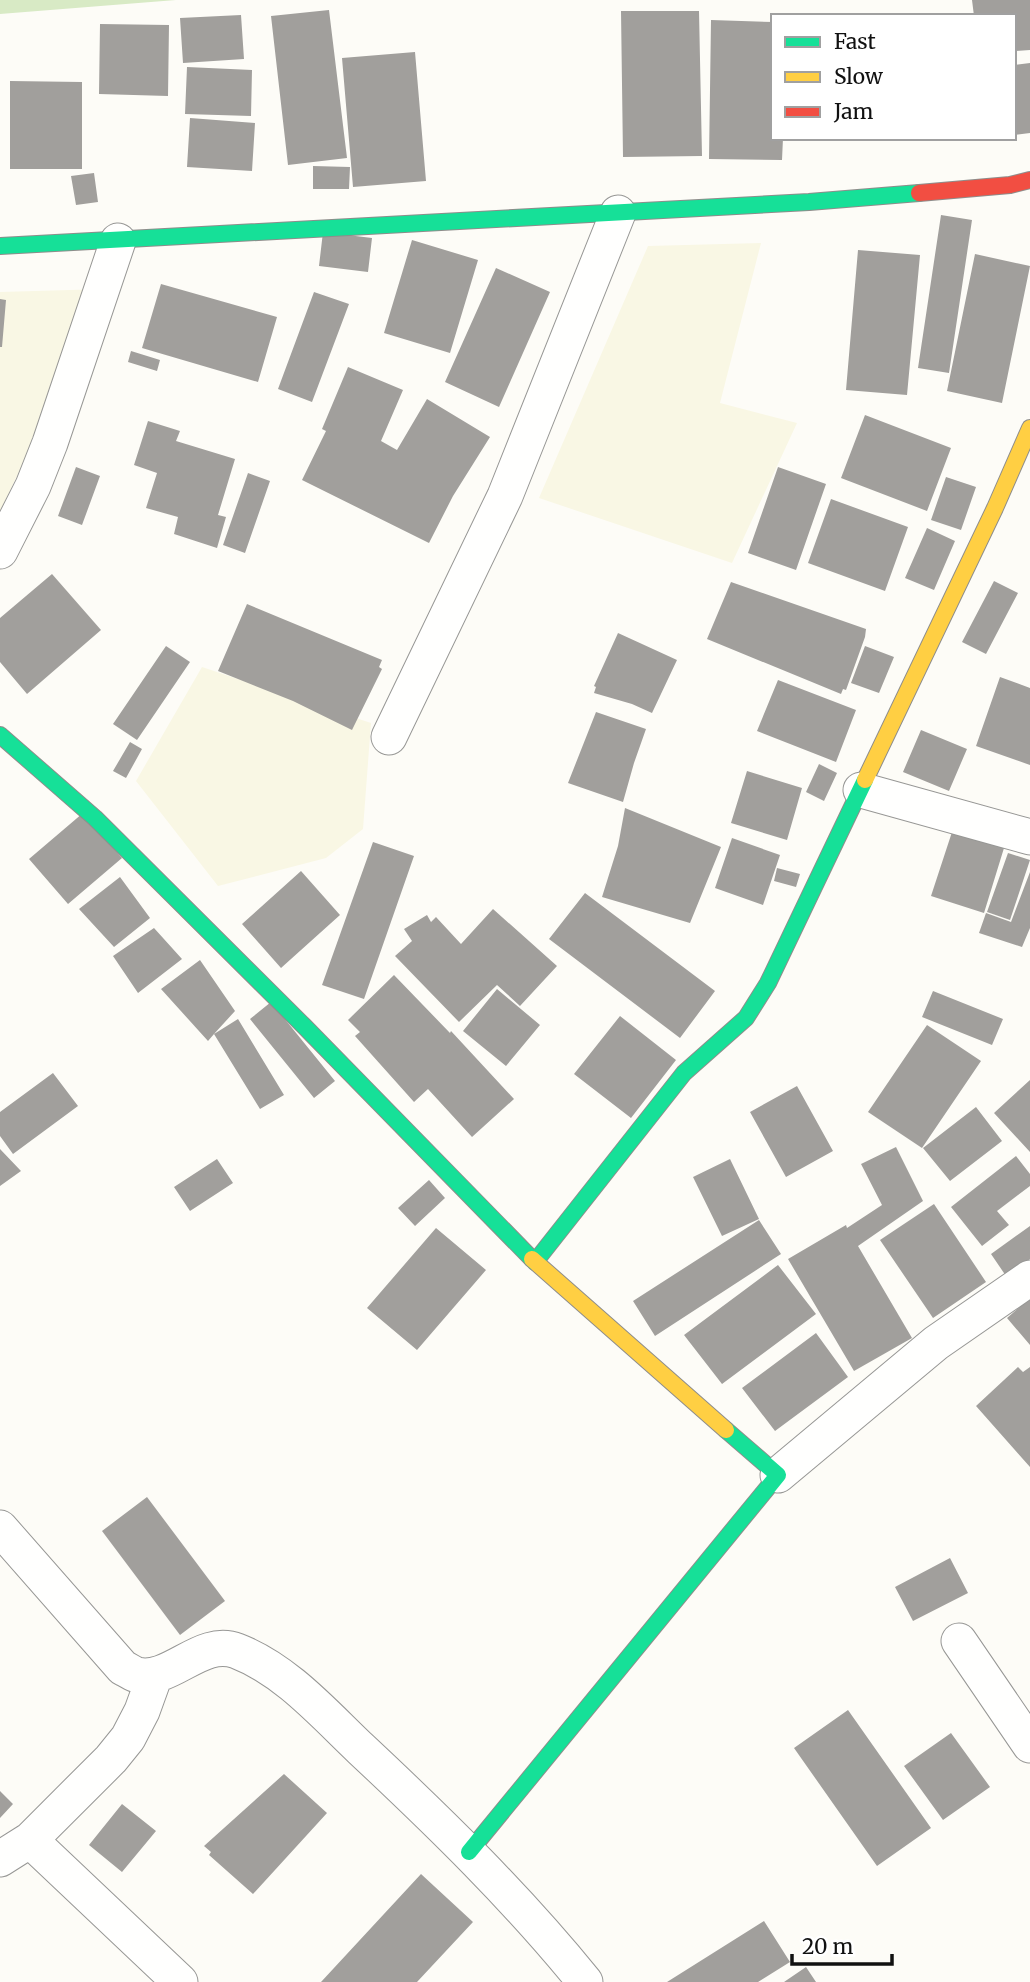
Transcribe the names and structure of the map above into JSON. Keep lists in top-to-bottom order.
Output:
{
  "legend": ["Fast", "Slow", "Jam"],
  "scale_bar": "20 m"
}
